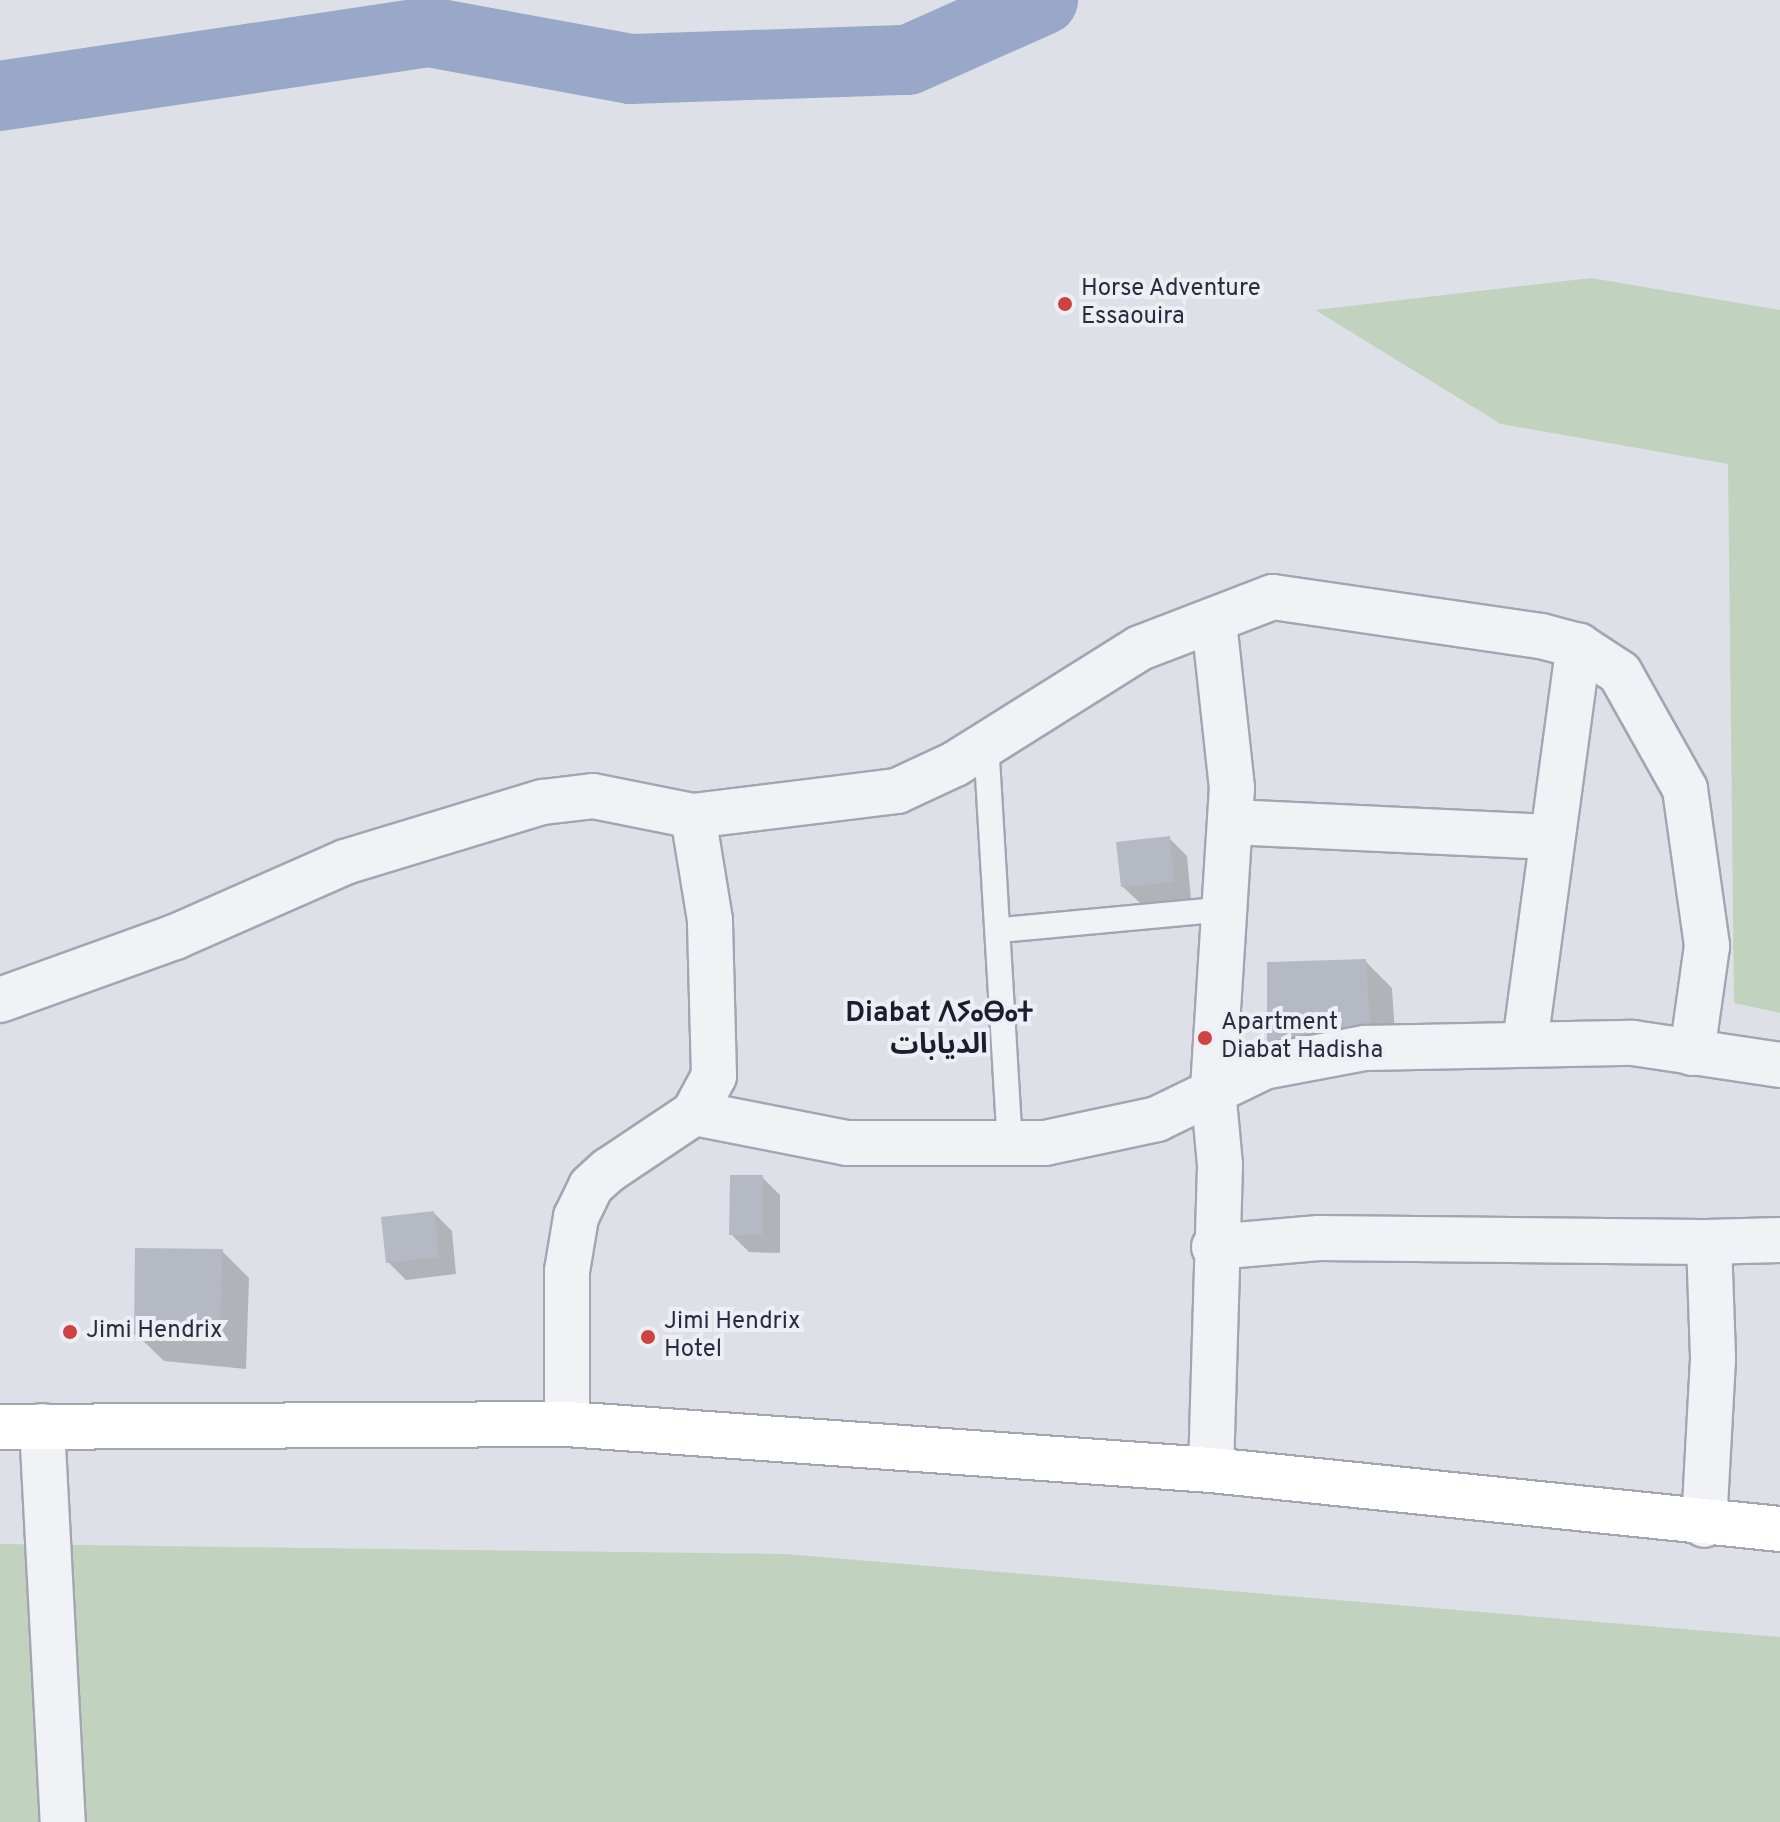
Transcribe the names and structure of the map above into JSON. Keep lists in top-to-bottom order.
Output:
{
  "districts": ["Diabat ⴷⵢⴰⴱⴰⵜ الديابات"],
  "places": [
    "Horse Adventure Essaouira",
    "Apartment Diabat Hadisha",
    "Jimi Hendrix",
    "Jimi Hendrix Hotel"
  ]
}
